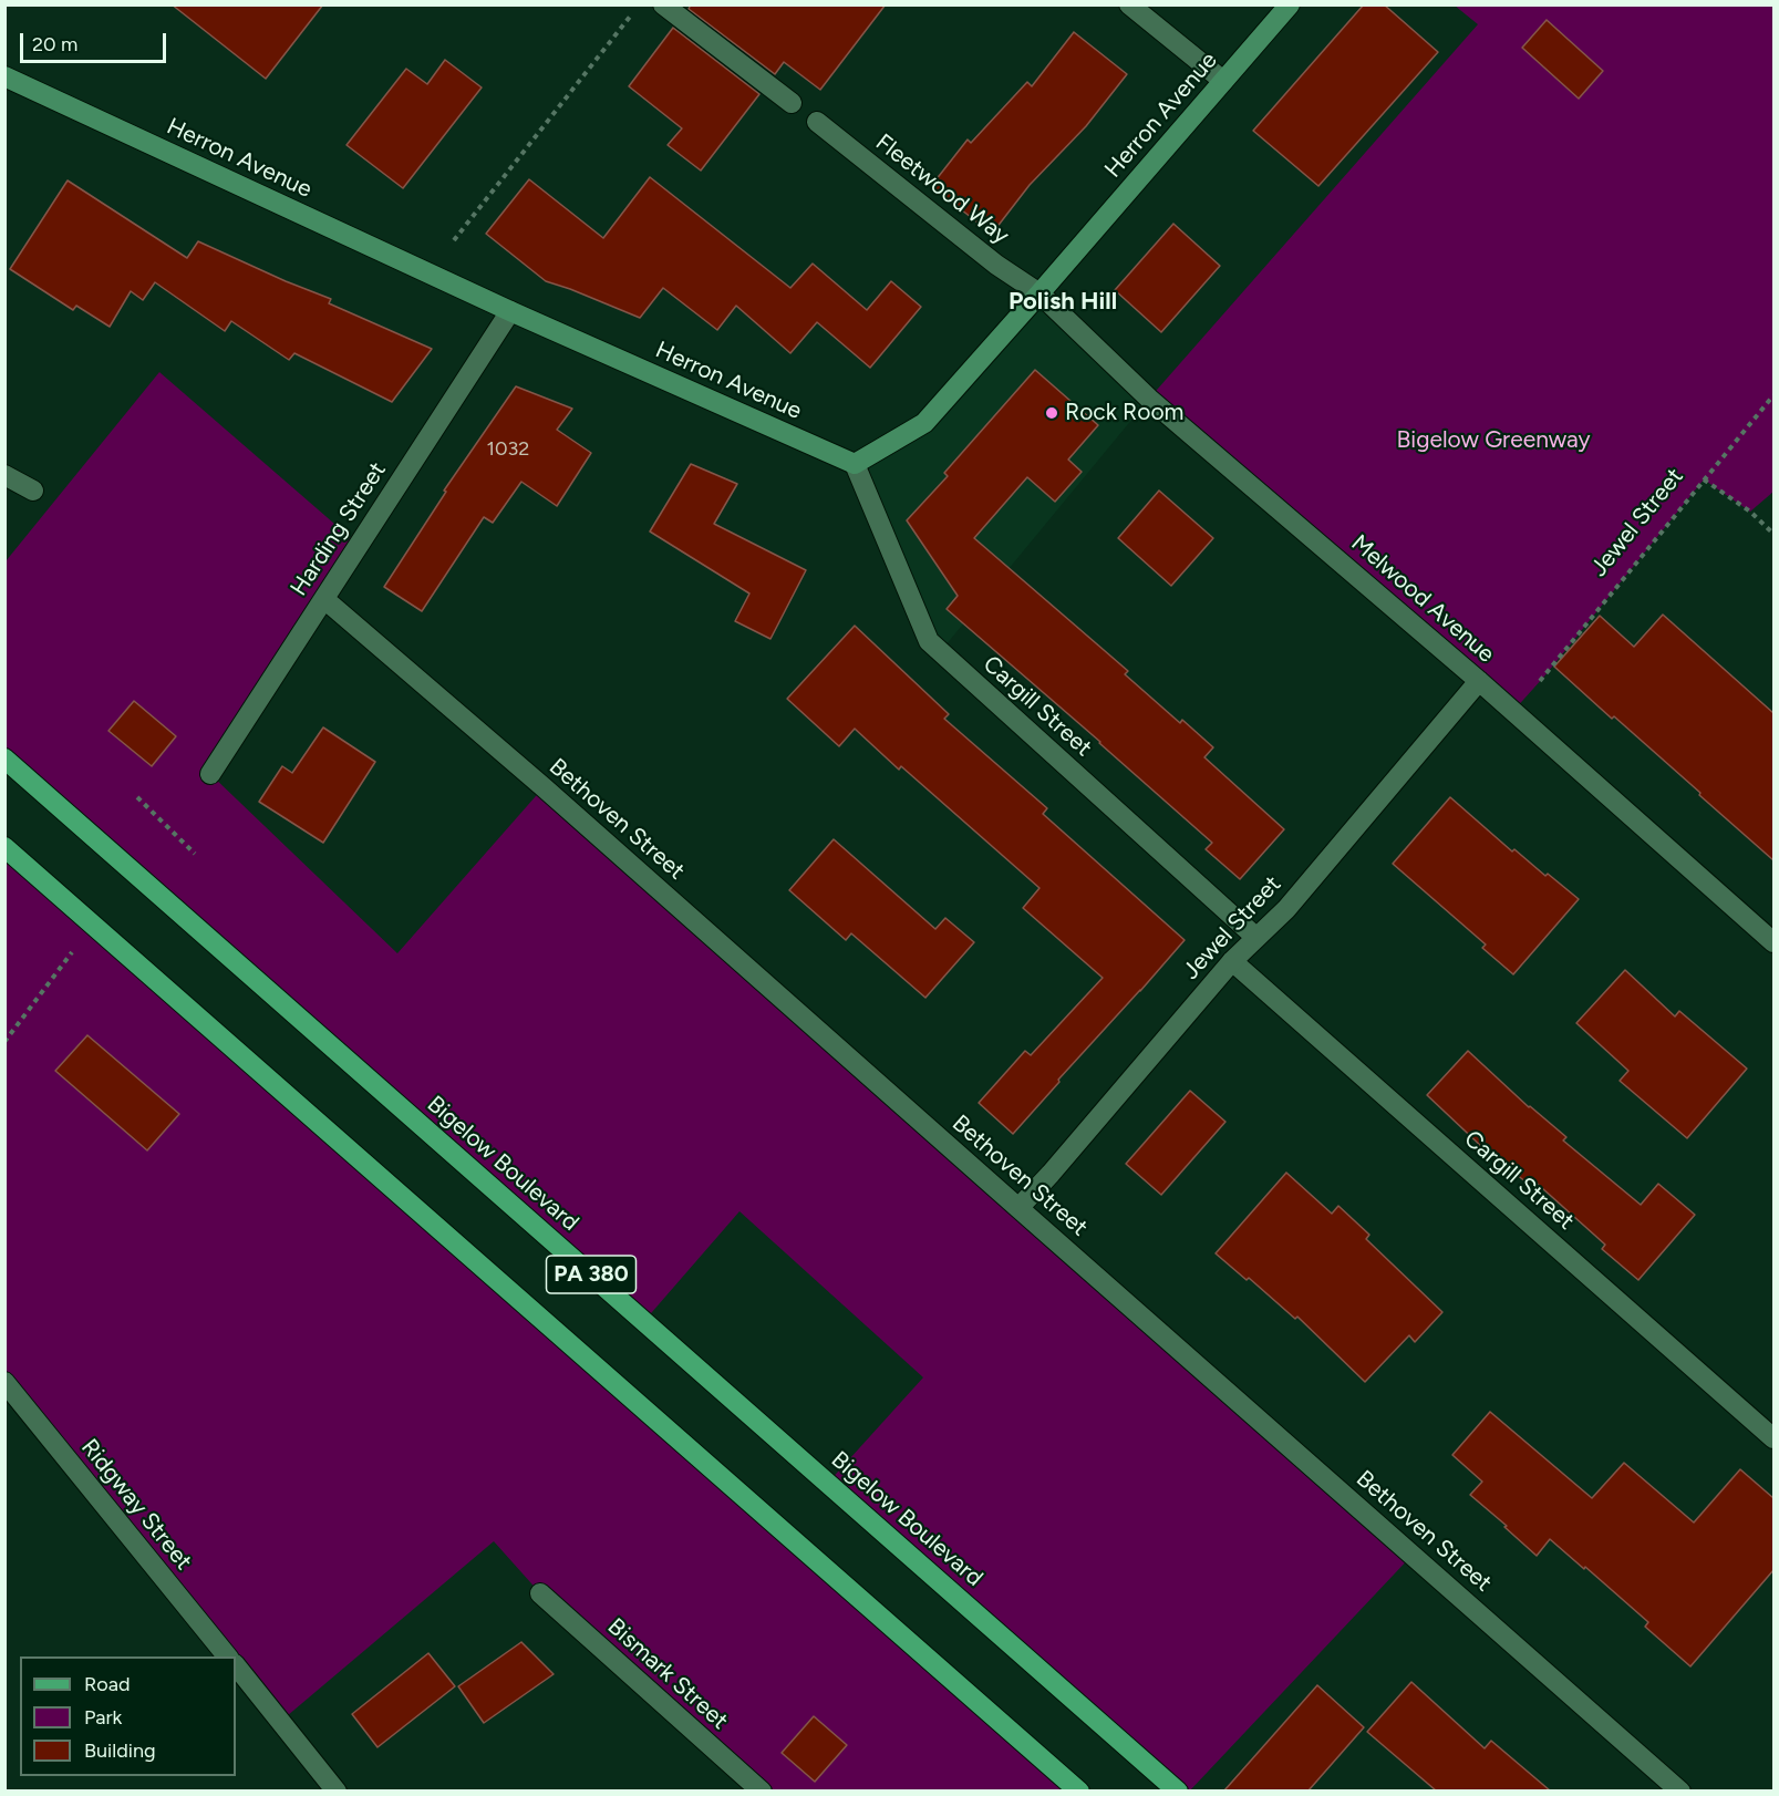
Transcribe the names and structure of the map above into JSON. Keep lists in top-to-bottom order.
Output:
{
  "streets": {
    "main road": ["Bigelow Boulevard", "PA 380"],
    "street": [
      "Herron Avenue",
      "Fleetwood Way",
      "Jewel Street",
      "Harding Street",
      "Melwood Avenue",
      "Cargill Street",
      "Bethoven Street",
      "Ridgway Street",
      "Bismark Street"
    ]
  },
  "crossings": [
    ["Herron Avenue", "Fleetwood Way"],
    ["Herron Avenue", "Harding Street"],
    ["Herron Avenue", "Melwood Avenue"],
    ["Herron Avenue", "Cargill Street"],
    ["Fleetwood Way", "Melwood Avenue"],
    ["Jewel Street", "Melwood Avenue"],
    ["Jewel Street", "Cargill Street"],
    ["Jewel Street", "Bethoven Street"],
    ["Harding Street", "Bethoven Street"]
  ],
  "districts": ["Polish Hill"],
  "parks": ["Bigelow Greenway"],
  "places": ["Rock Room"],
  "house_numbers": ["1032"],
  "legend": ["Road", "Park", "Building"],
  "scale_bar": "20 m"
}
